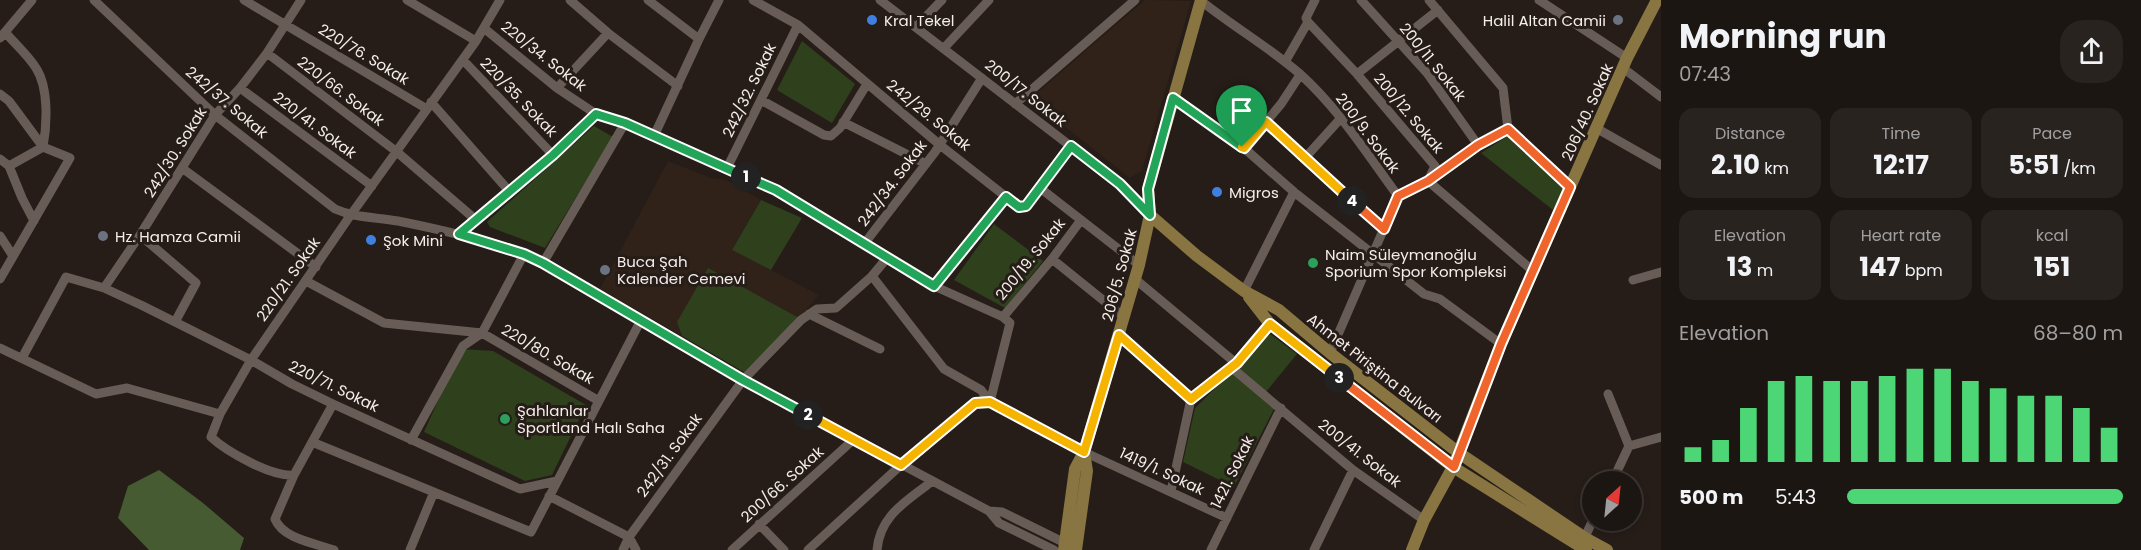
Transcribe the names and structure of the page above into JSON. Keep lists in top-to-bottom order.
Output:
{
  "streets": {
    "main road": ["206/40. Sokak", "206/5. Sokak", "Ahmet Piriştina Bulvarı"],
    "street": [
      "220/76. Sokak",
      "220/34. Sokak",
      "200/11. Sokak",
      "242/32. Sokak",
      "220/66. Sokak",
      "200/17. Sokak",
      "220/35. Sokak",
      "242/37. Sokak",
      "200/12. Sokak",
      "242/29. Sokak",
      "220/41. Sokak",
      "200/9. Sokak",
      "242/30. Sokak",
      "242/34. Sokak",
      "200/19. Sokak",
      "220/21. Sokak",
      "220/80. Sokak",
      "220/71. Sokak",
      "200/41. Sokak",
      "242/31. Sokak",
      "1419/1. Sokak",
      "1421. Sokak",
      "200/66. Sokak"
    ]
  },
  "crossings": [
    ["220/76. Sokak", "220/35. Sokak"],
    ["220/76. Sokak", "242/30. Sokak"],
    ["220/76. Sokak", "220/21. Sokak"],
    ["220/34. Sokak", "242/32. Sokak"],
    ["220/34. Sokak", "220/35. Sokak"],
    ["220/34. Sokak", "242/34. Sokak"],
    ["220/34. Sokak", "200/19. Sokak"],
    ["220/34. Sokak", "220/21. Sokak"],
    ["242/32. Sokak", "242/29. Sokak"],
    ["220/66. Sokak", "220/35. Sokak"],
    ["220/66. Sokak", "242/30. Sokak"],
    ["220/66. Sokak", "220/21. Sokak"],
    ["200/17. Sokak", "242/29. Sokak"],
    ["200/17. Sokak", "242/34. Sokak"],
    ["200/17. Sokak", "206/5. Sokak"],
    ["200/17. Sokak", "Ahmet Piriştina Bulvarı"],
    ["220/35. Sokak", "220/21. Sokak"],
    ["242/37. Sokak", "242/30. Sokak"],
    ["242/37. Sokak", "220/21. Sokak"],
    ["242/29. Sokak", "242/34. Sokak"],
    ["220/41. Sokak", "242/30. Sokak"],
    ["220/41. Sokak", "220/21. Sokak"],
    ["200/9. Sokak", "206/5. Sokak"],
    ["242/30. Sokak", "220/71. Sokak"],
    ["206/5. Sokak", "Ahmet Piriştina Bulvarı"],
    ["206/5. Sokak", "1419/1. Sokak"],
    ["220/21. Sokak", "220/80. Sokak"],
    ["220/21. Sokak", "220/71. Sokak"],
    ["220/80. Sokak", "220/71. Sokak"],
    ["200/41. Sokak", "1421. Sokak"],
    ["1419/1. Sokak", "1421. Sokak"]
  ],
  "places": [
    "Kral Tekel",
    "Halil Altan Camii",
    "Migros",
    "Hz. Hamza Camii",
    "Şok Mini",
    "Naim Süleymanoğlu Sporium Spor Kompleksi",
    "Buca Şah Kalender Cemevi",
    "Şahlanlar Sportland Halı Saha"
  ],
  "north": "top right",
  "page": {
    "heading": ["Morning run", "07:43"],
    "stats": [
      ["Distance", "2.10 km"],
      ["Time", "12:17"],
      ["Pace", "5:51 /km"],
      ["Elevation", "13 m"],
      ["Heart rate", "147 bpm"],
      ["kcal", "151"]
    ],
    "pins": [
      "1",
      "4",
      "3",
      "2"
    ],
    "chart": ["Elevation", "68–80 m"],
    "list": [
      {
        "name": "500 m",
        "note": "5:43"
      }
    ]
  }
}
